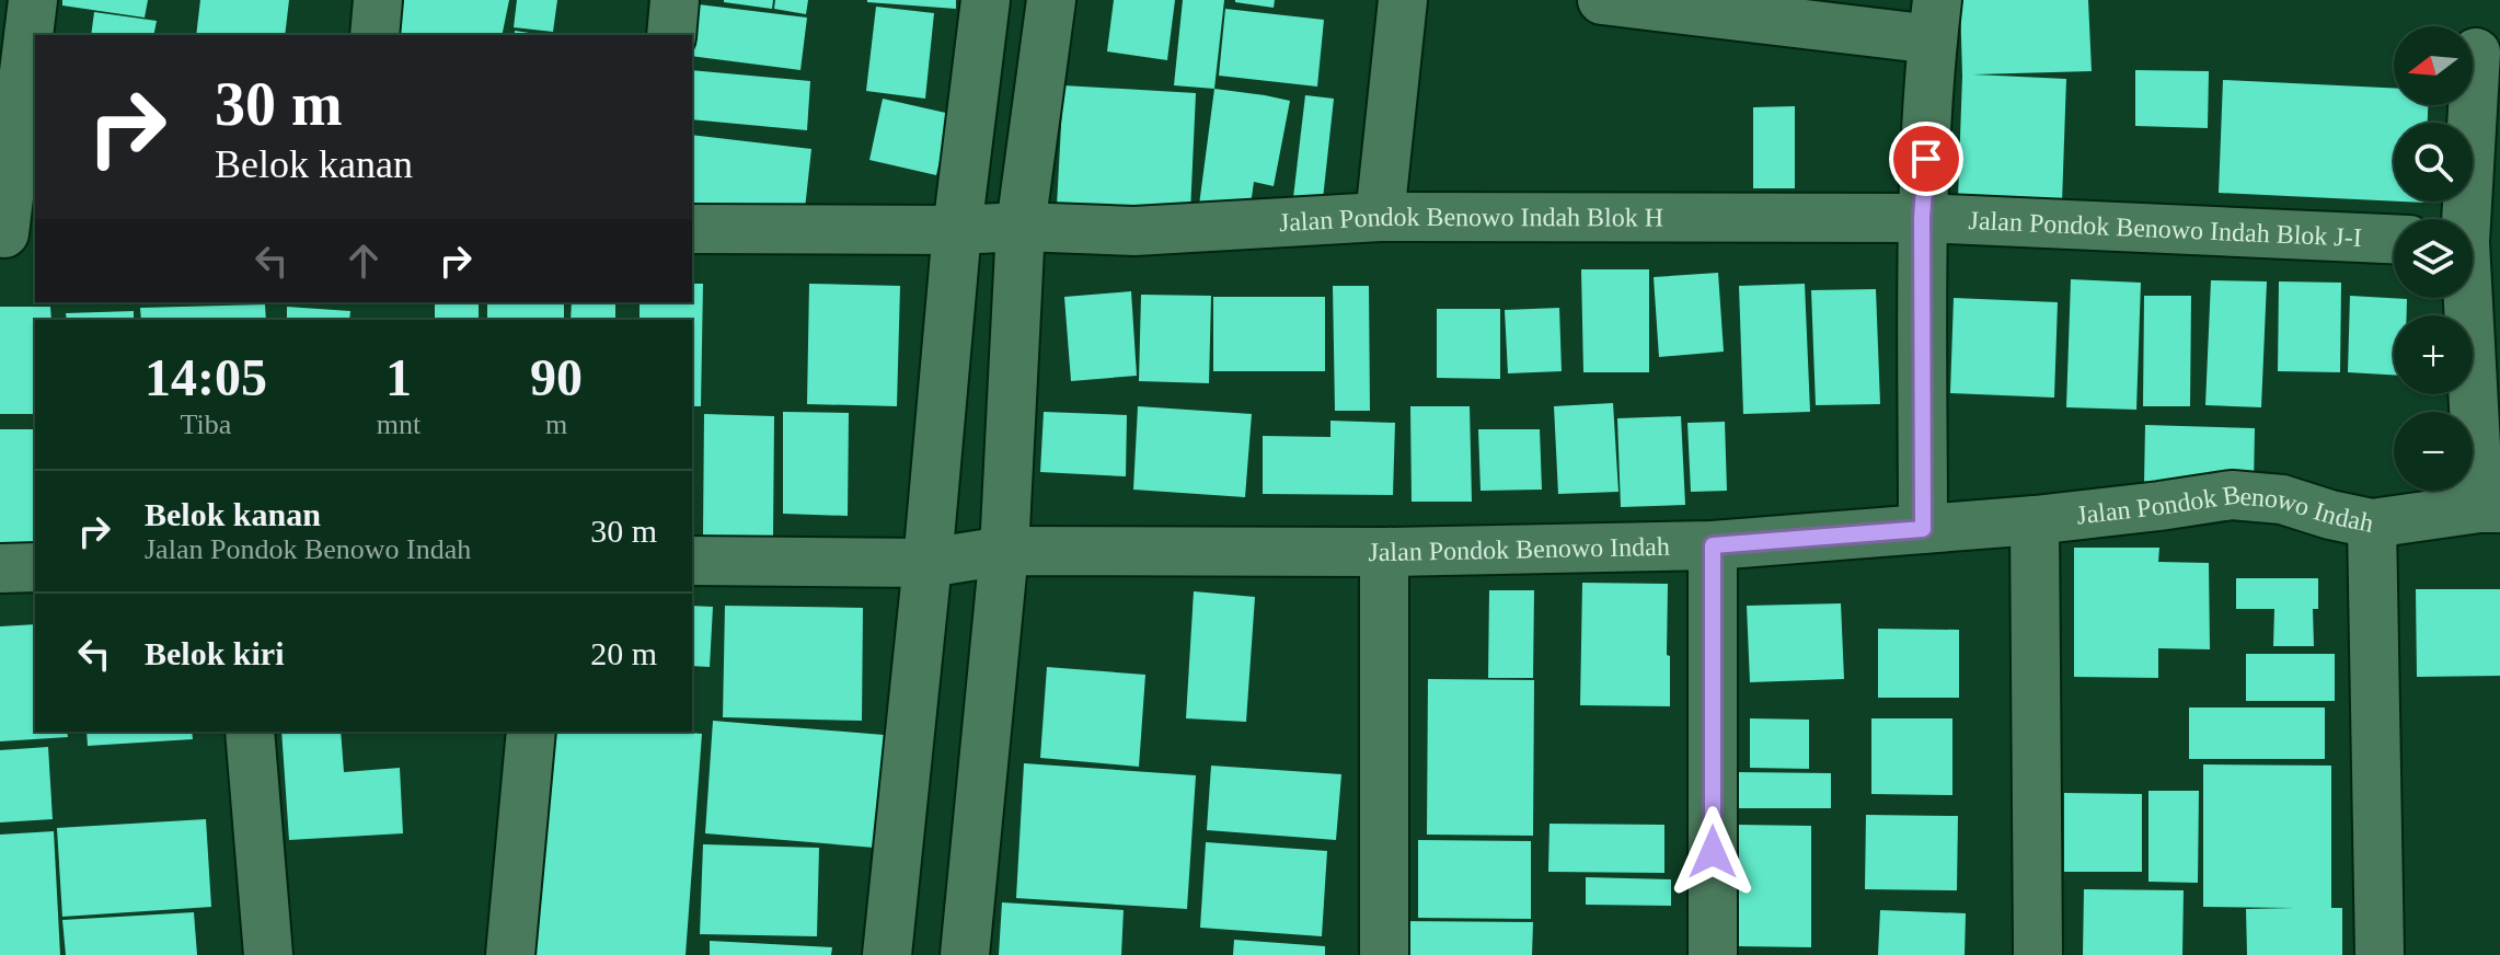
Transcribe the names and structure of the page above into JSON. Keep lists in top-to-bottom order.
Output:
{
  "streets": {
    "street": ["Jalan Pondok Benowo Indah Blok H", "Jalan Pondok Benowo Indah Blok J-I", "Jalan Pondok Benowo Indah"]
  },
  "crossings": [
    ["Jalan Pondok Benowo Indah Blok H", "Jalan Pondok Benowo Indah Blok J-I"]
  ],
  "north": "left",
  "page": {
    "map_buttons": ["+", "−"],
    "turn": ["30 m", "Belok kanan"],
    "eta": [
      "14:05",
      "Tiba",
      "1",
      "mnt",
      "90",
      "m"
    ],
    "list": [
      {
        "name": "Belok kanan",
        "note": "Jalan Pondok Benowo Indah",
        "value": "30 m"
      },
      {
        "name": "Belok kiri",
        "value": "20 m"
      }
    ]
  }
}
